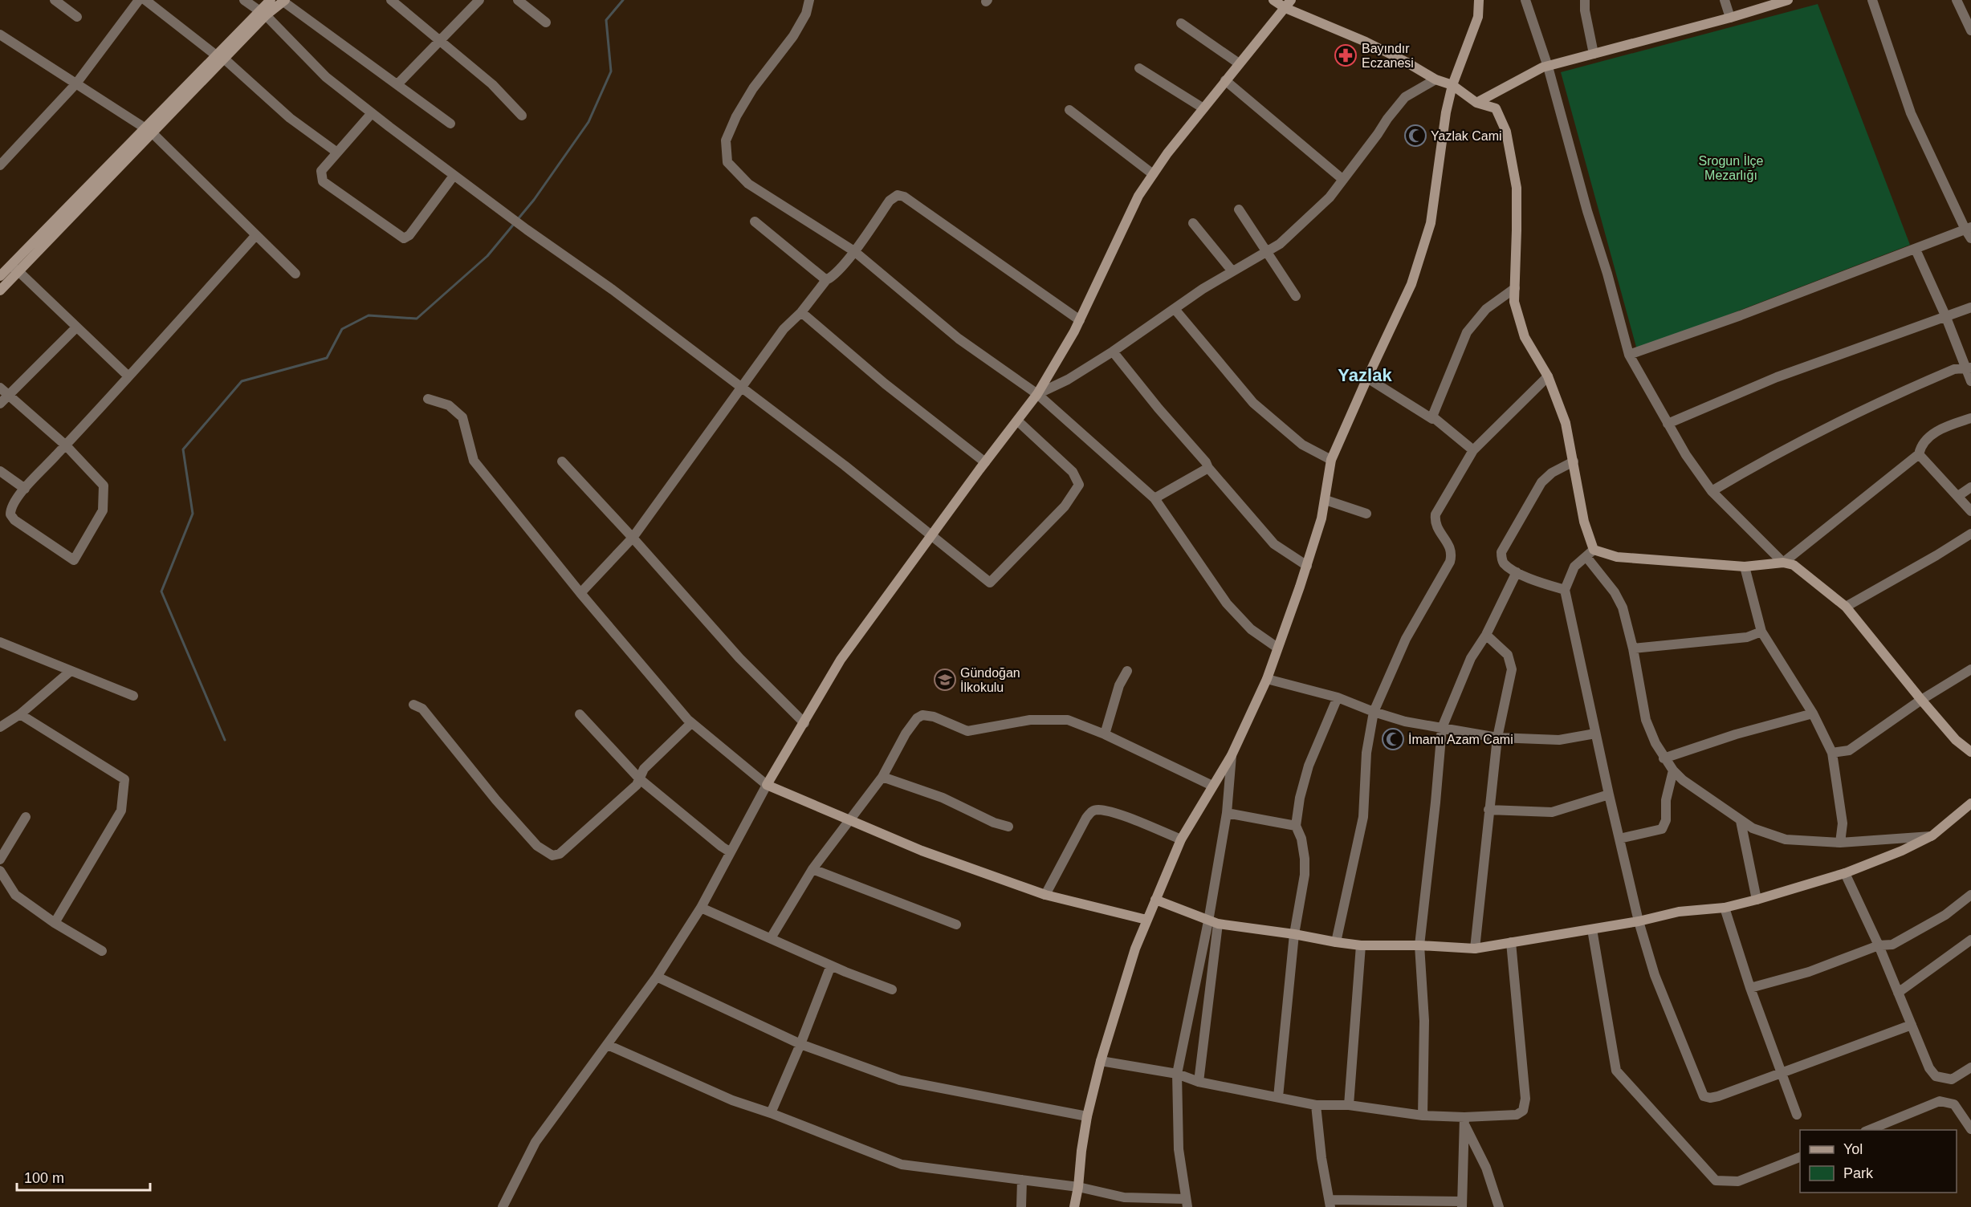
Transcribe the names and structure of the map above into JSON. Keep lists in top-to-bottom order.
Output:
{
  "districts": ["Yazlak"],
  "parks": ["Srogun İlçe Mezarlığı"],
  "places": {
    "pharmacy": ["Bayındır Eczanesi"],
    "mosque": ["Yazlak Cami", "İmamı Azam Cami"],
    "school or university": ["Gündoğan İlkokulu"]
  },
  "legend": ["Yol", "Park"],
  "scale_bar": "100 m"
}
